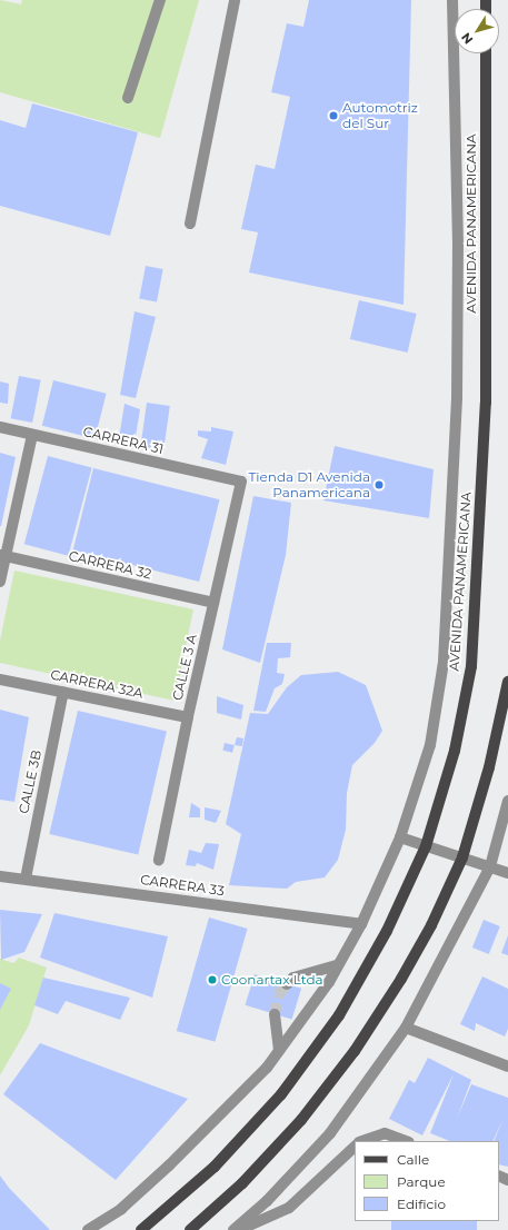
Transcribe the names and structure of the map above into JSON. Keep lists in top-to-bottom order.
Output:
{
  "streets": {
    "main road": ["AVENIDA PANAMERICANA"],
    "street": [
      "CARRERA 31",
      "CARRERA 32",
      "CALLE 3 A",
      "CARRERA 32A",
      "CALLE 3B",
      "CARRERA 33"
    ]
  },
  "crossings": [
    ["CARRERA 31", "CALLE 3 A"],
    ["CARRERA 32", "CALLE 3 A"],
    ["CALLE 3 A", "CARRERA 32A"],
    ["CARRERA 32A", "CALLE 3B"],
    ["CALLE 3B", "CARRERA 33"]
  ],
  "places": ["Automotriz del Sur", "Tienda D1 Avenida Panamericana", "Coonartax Ltda"],
  "legend": ["Calle", "Parque", "Edificio"],
  "north": "bottom left"
}
